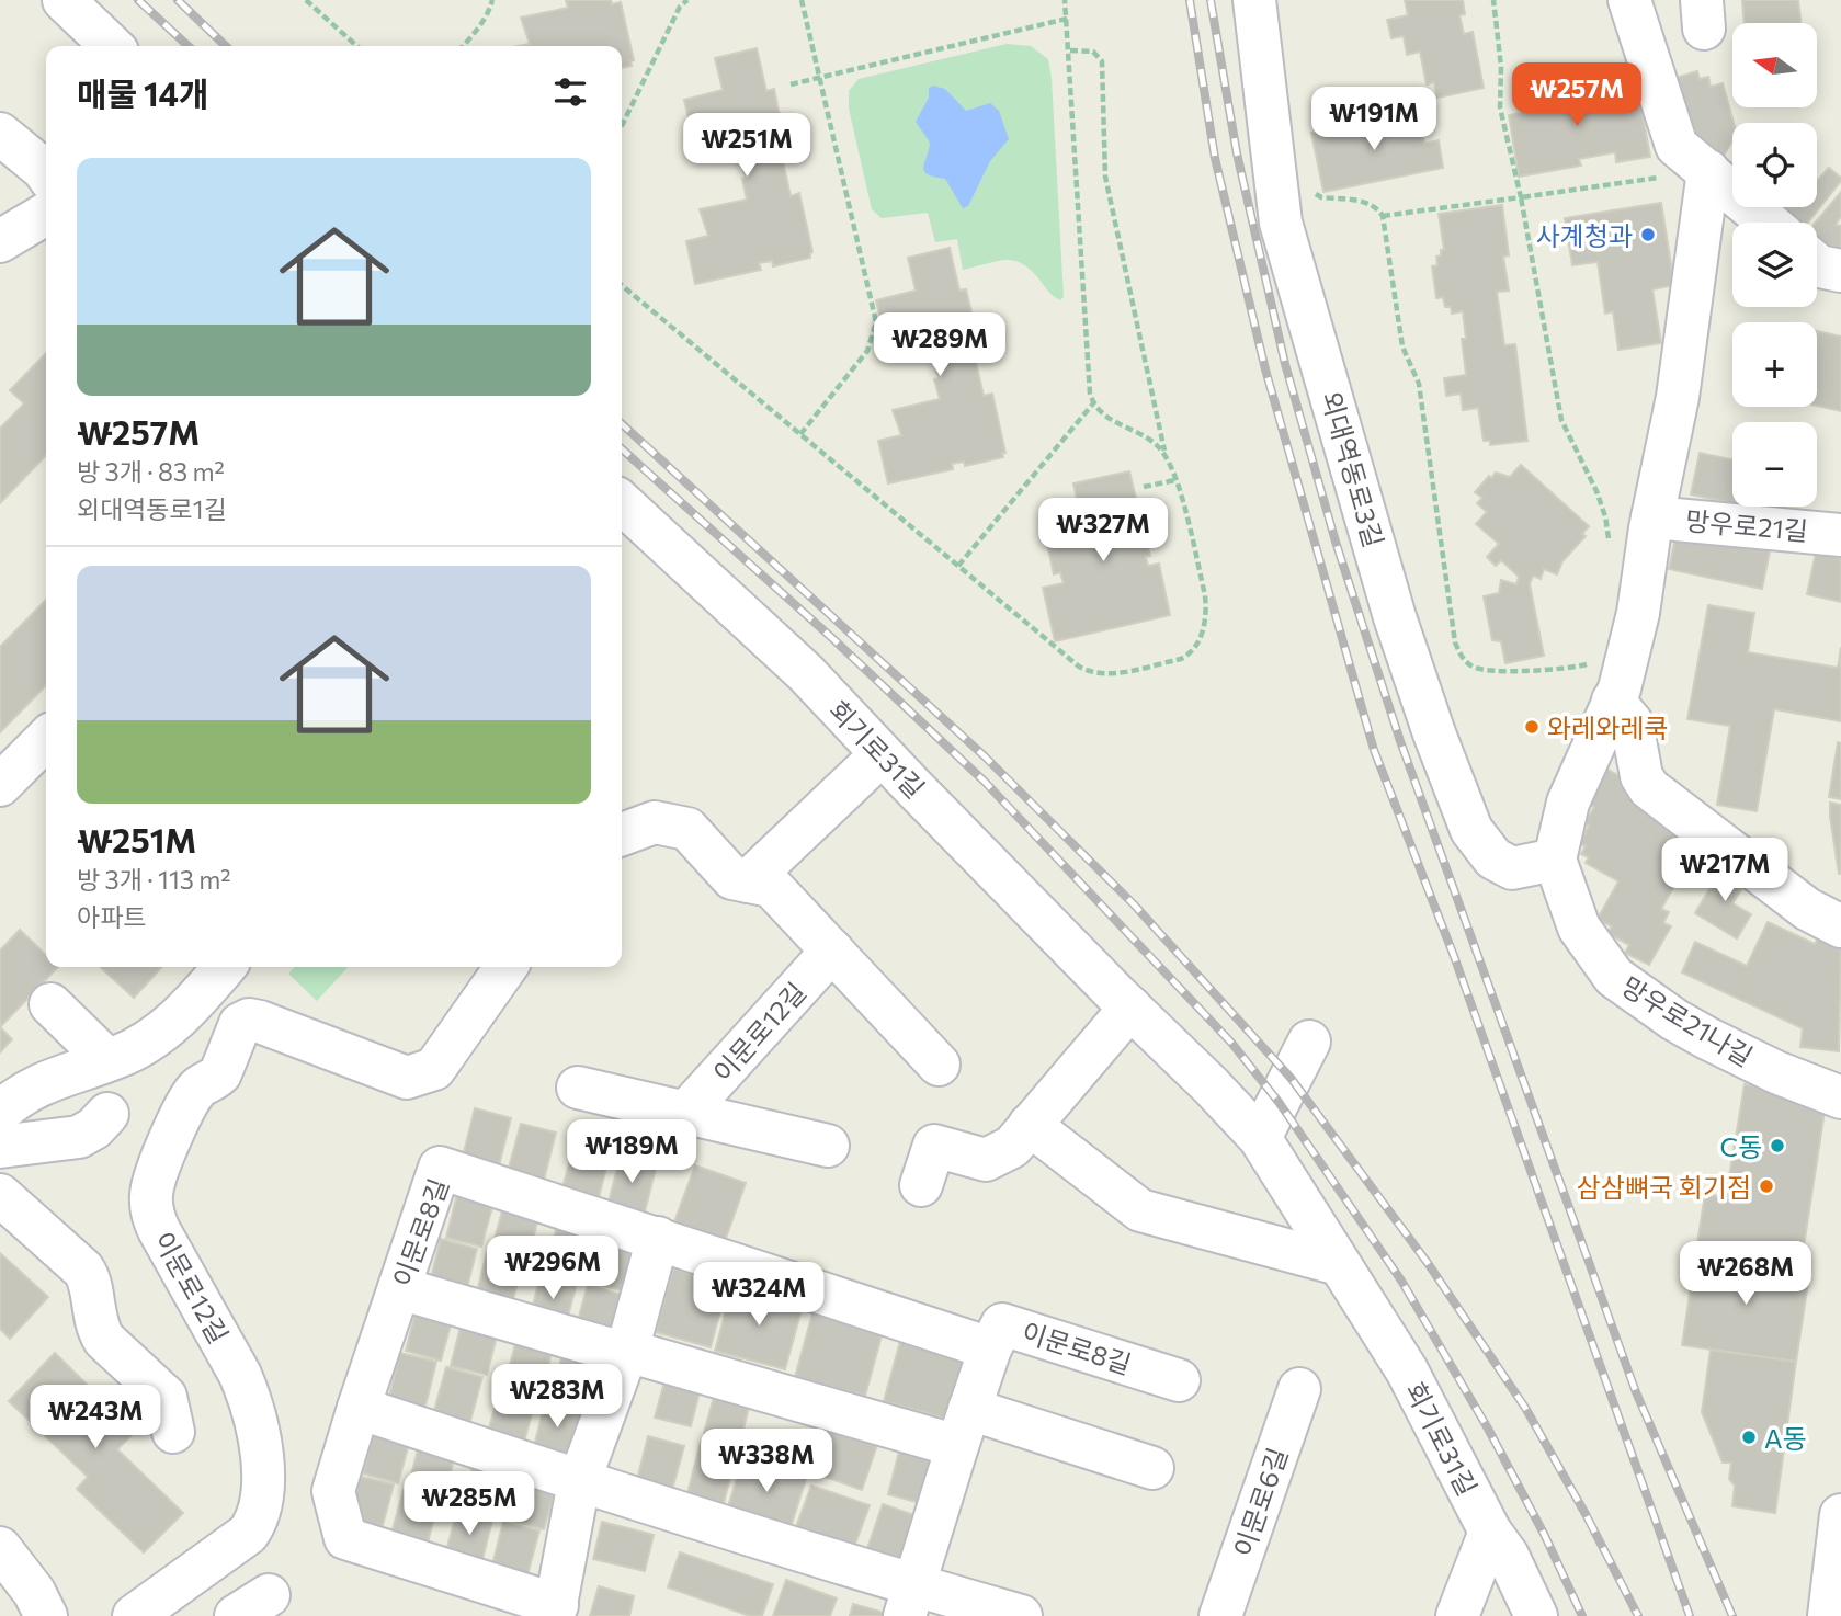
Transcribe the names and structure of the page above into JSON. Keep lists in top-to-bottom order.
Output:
{
  "streets": {
    "street": [
      "외대역동로3길",
      "망우로21길",
      "회기로31길",
      "망우로21나길",
      "이문로12길",
      "이문로8길",
      "이문로6길"
    ]
  },
  "crossings": [
    ["외대역동로3길", "망우로21나길"]
  ],
  "places": [
    "사계청과",
    "와레와레쿡",
    "C동",
    "삼삼뼈국 회기점",
    "A동"
  ],
  "north": "left",
  "page": {
    "map_buttons": ["+", "−"],
    "heading": "매물 14개",
    "price": [
      "₩257M",
      "₩191M",
      "₩251M",
      "₩289M",
      "₩327M",
      "₩217M",
      "₩189M",
      "₩296M",
      "₩268M",
      "₩324M",
      "₩283M",
      "₩243M",
      "₩338M",
      "₩285M"
    ],
    "list": [
      {
        "name": "₩257M",
        "note": "방 3개 · 83 m² · 외대역동로1길"
      },
      {
        "name": "₩251M",
        "note": "방 3개 · 113 m² · 아파트"
      }
    ]
  }
}
